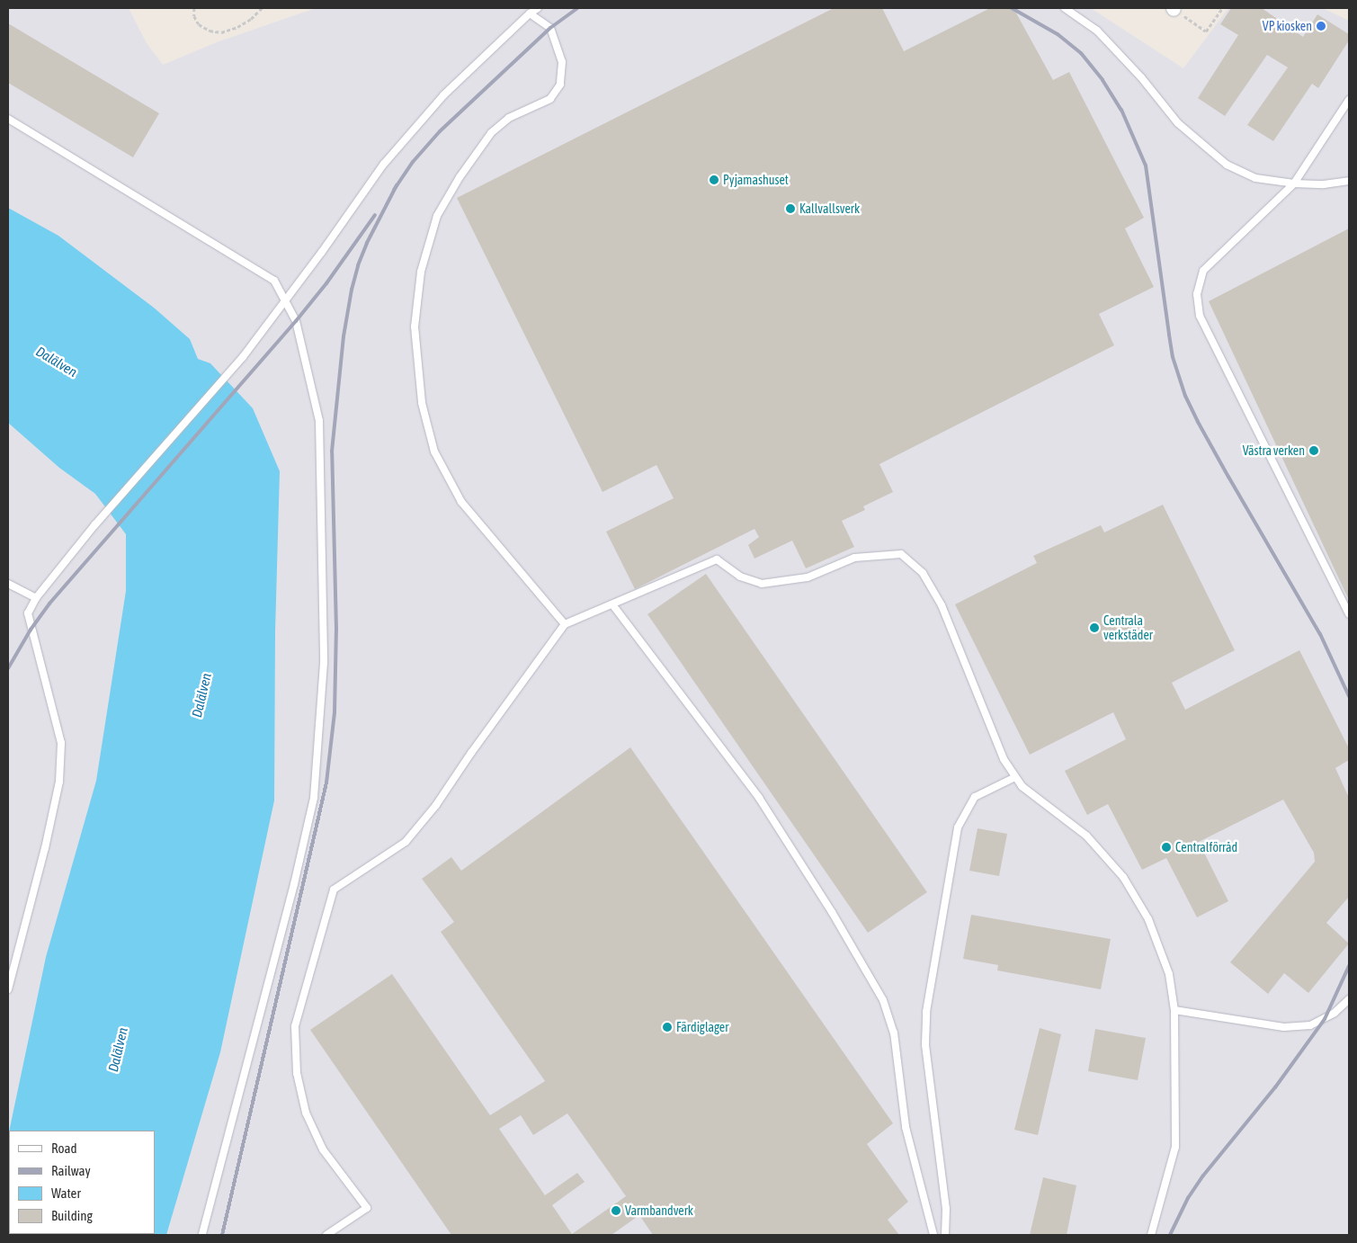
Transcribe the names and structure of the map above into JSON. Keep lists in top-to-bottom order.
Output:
{
  "water": ["Dalälven"],
  "places": [
    "VP kiosken",
    "Pyjamashuset",
    "Kallvallsverk",
    "Västra verken",
    "Centrala verkstäder",
    "Centralförråd",
    "Färdiglager",
    "Varmbandverk"
  ],
  "legend": [
    "Road",
    "Railway",
    "Water",
    "Building"
  ]
}
